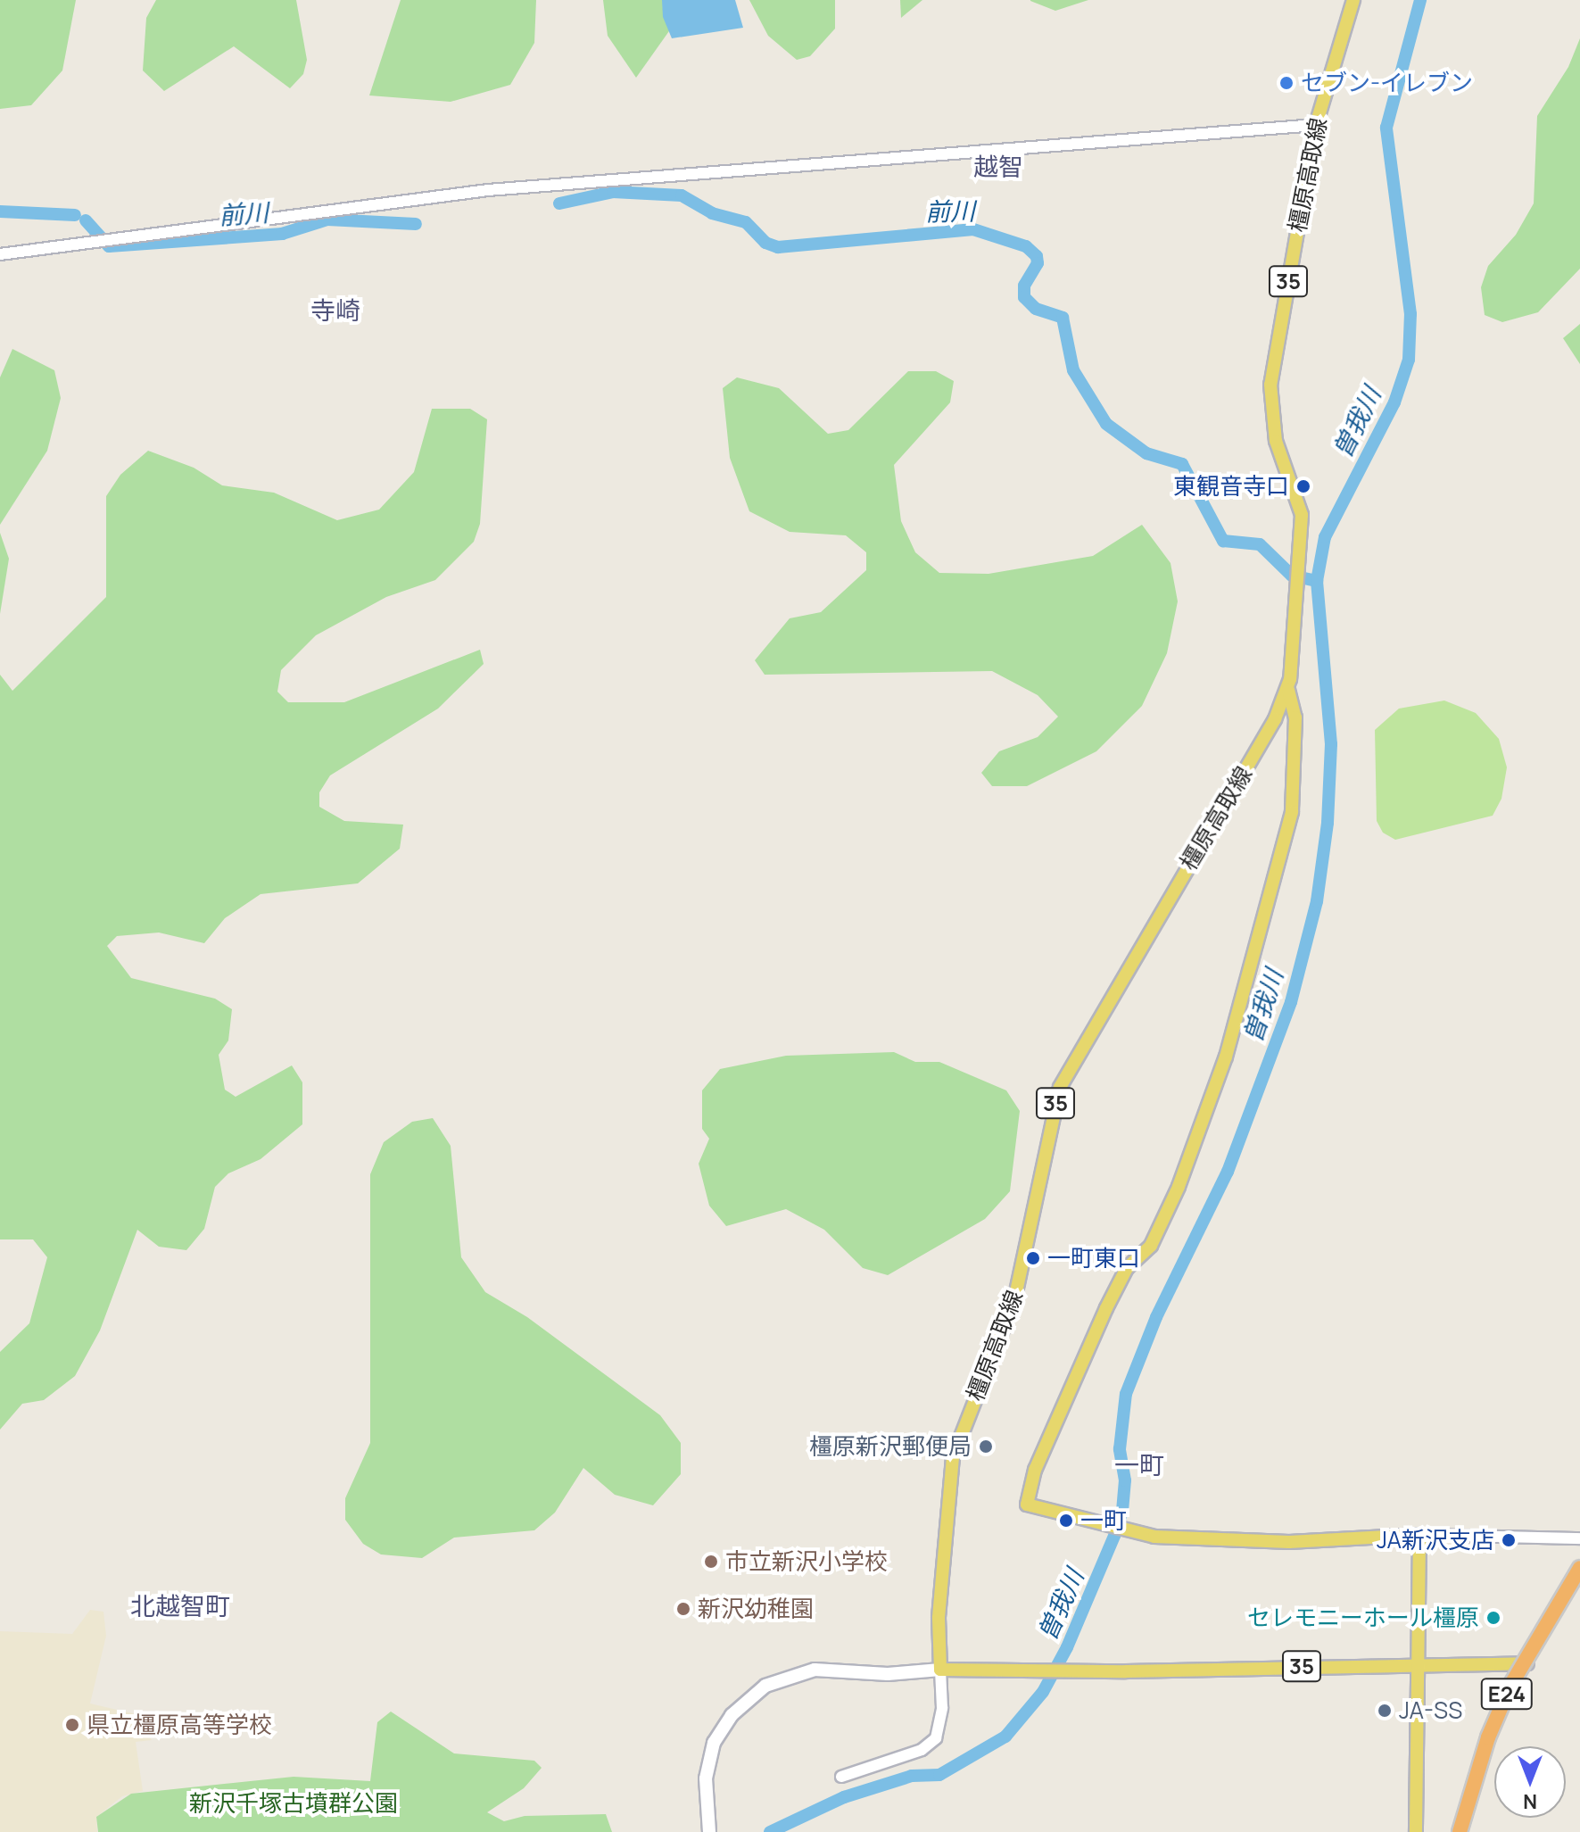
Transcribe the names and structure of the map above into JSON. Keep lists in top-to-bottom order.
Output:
{
  "streets": {
    "highway": ["E24"],
    "main road": ["橿原高取線", "35"]
  },
  "crossings": [
    ["橿原高取線", "35"]
  ],
  "districts": [
    "越智",
    "寺崎",
    "一町",
    "北越智町"
  ],
  "water": ["前川", "曽我川"],
  "parks": ["新沢千塚古墳群公園"],
  "places": [
    "セブン-イレブン",
    "東観音寺口",
    "一町東口",
    "橿原新沢郵便局",
    "一町",
    "JA新沢支店",
    "市立新沢小学校",
    "新沢幼稚園",
    "セレモニーホール橿原",
    "JA-SS",
    "県立橿原高等学校"
  ],
  "north": "bottom"
}
